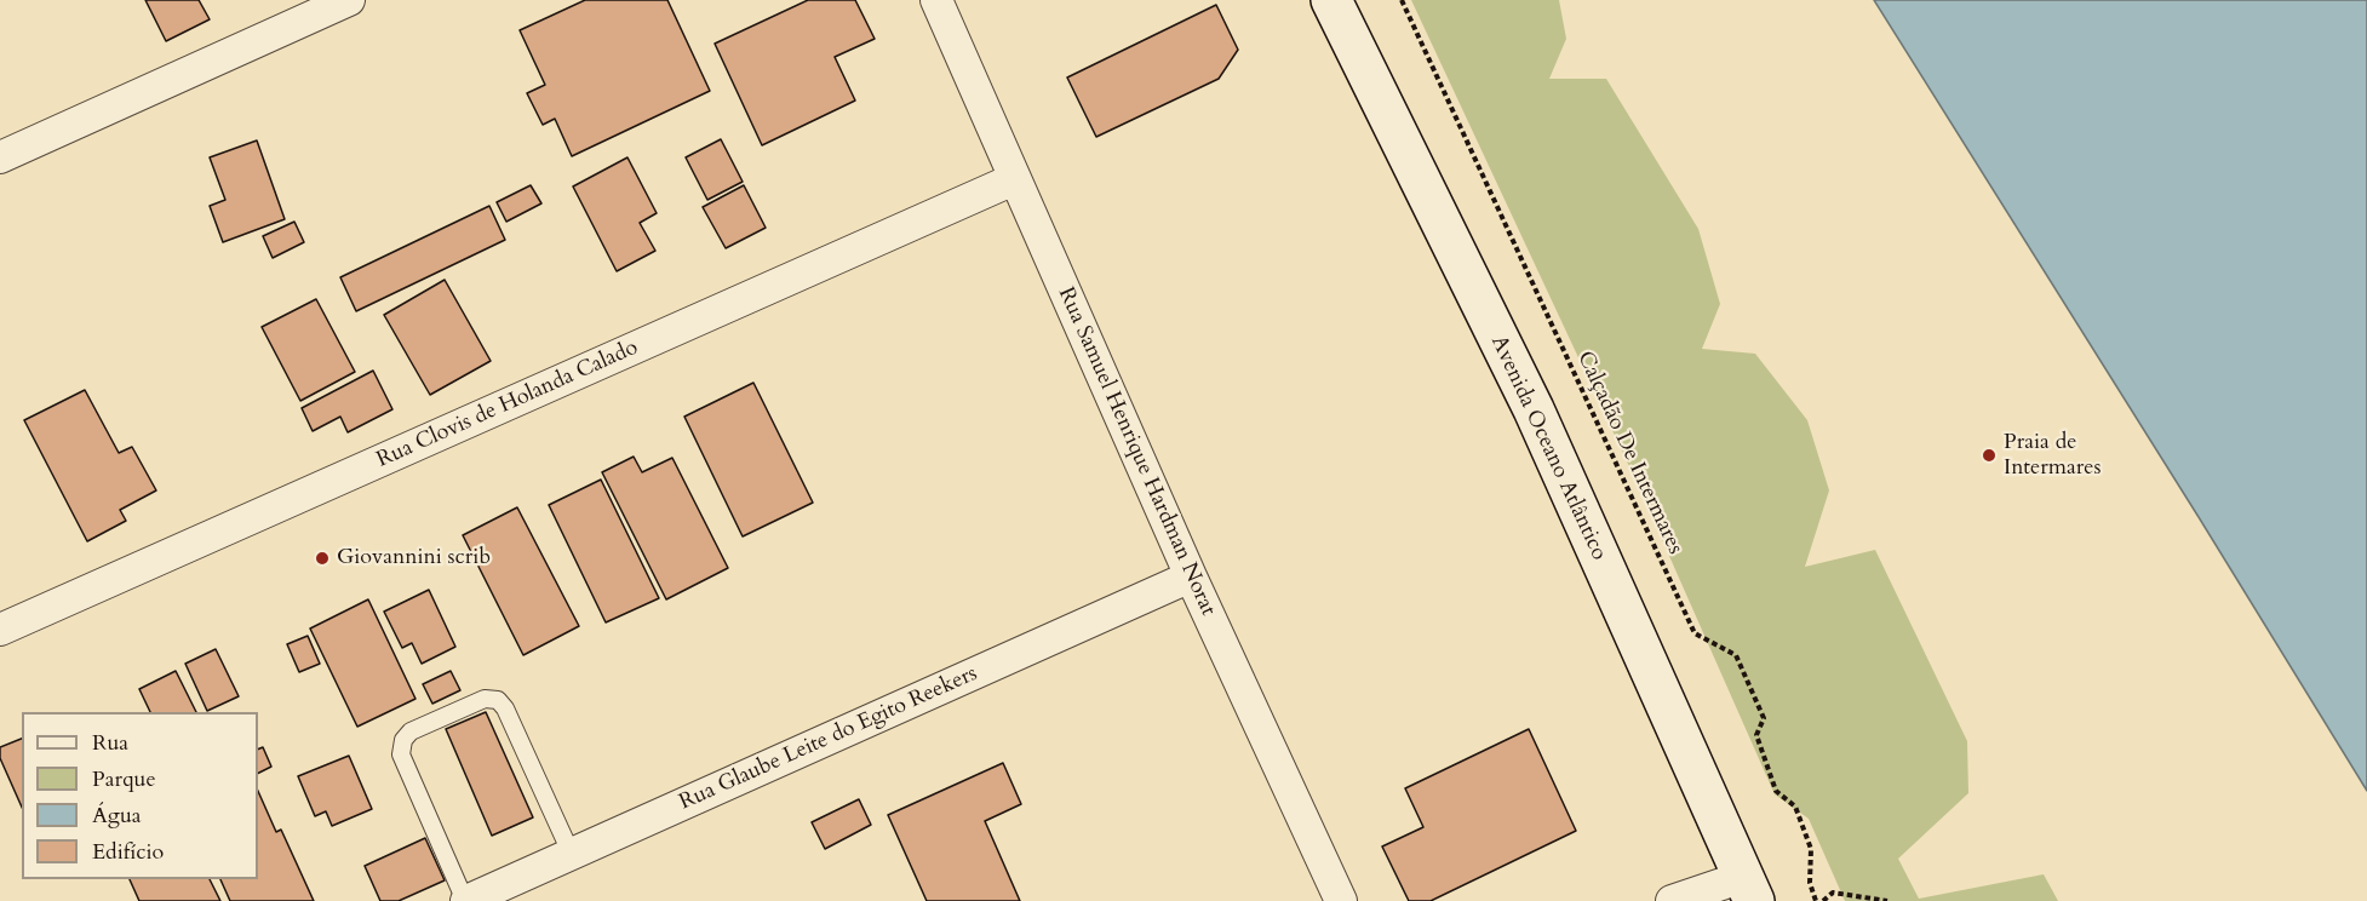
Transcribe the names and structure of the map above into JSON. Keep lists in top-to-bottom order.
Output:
{
  "streets": {
    "main road": ["Avenida Oceano Atlântico"],
    "street": ["Rua Clovis de Holanda Calado", "Rua Samuel Henrique Hardman Norat", "Rua Glaube Leite do Egito Reekers"],
    "path": ["Calçadão De Intermares"]
  },
  "crossings": [
    ["Rua Clovis de Holanda Calado", "Rua Samuel Henrique Hardman Norat"],
    ["Rua Samuel Henrique Hardman Norat", "Rua Glaube Leite do Egito Reekers"]
  ],
  "places": ["Praia de Intermares", "Giovannini scrib"],
  "legend": [
    "Rua",
    "Parque",
    "Água",
    "Edifício"
  ]
}
